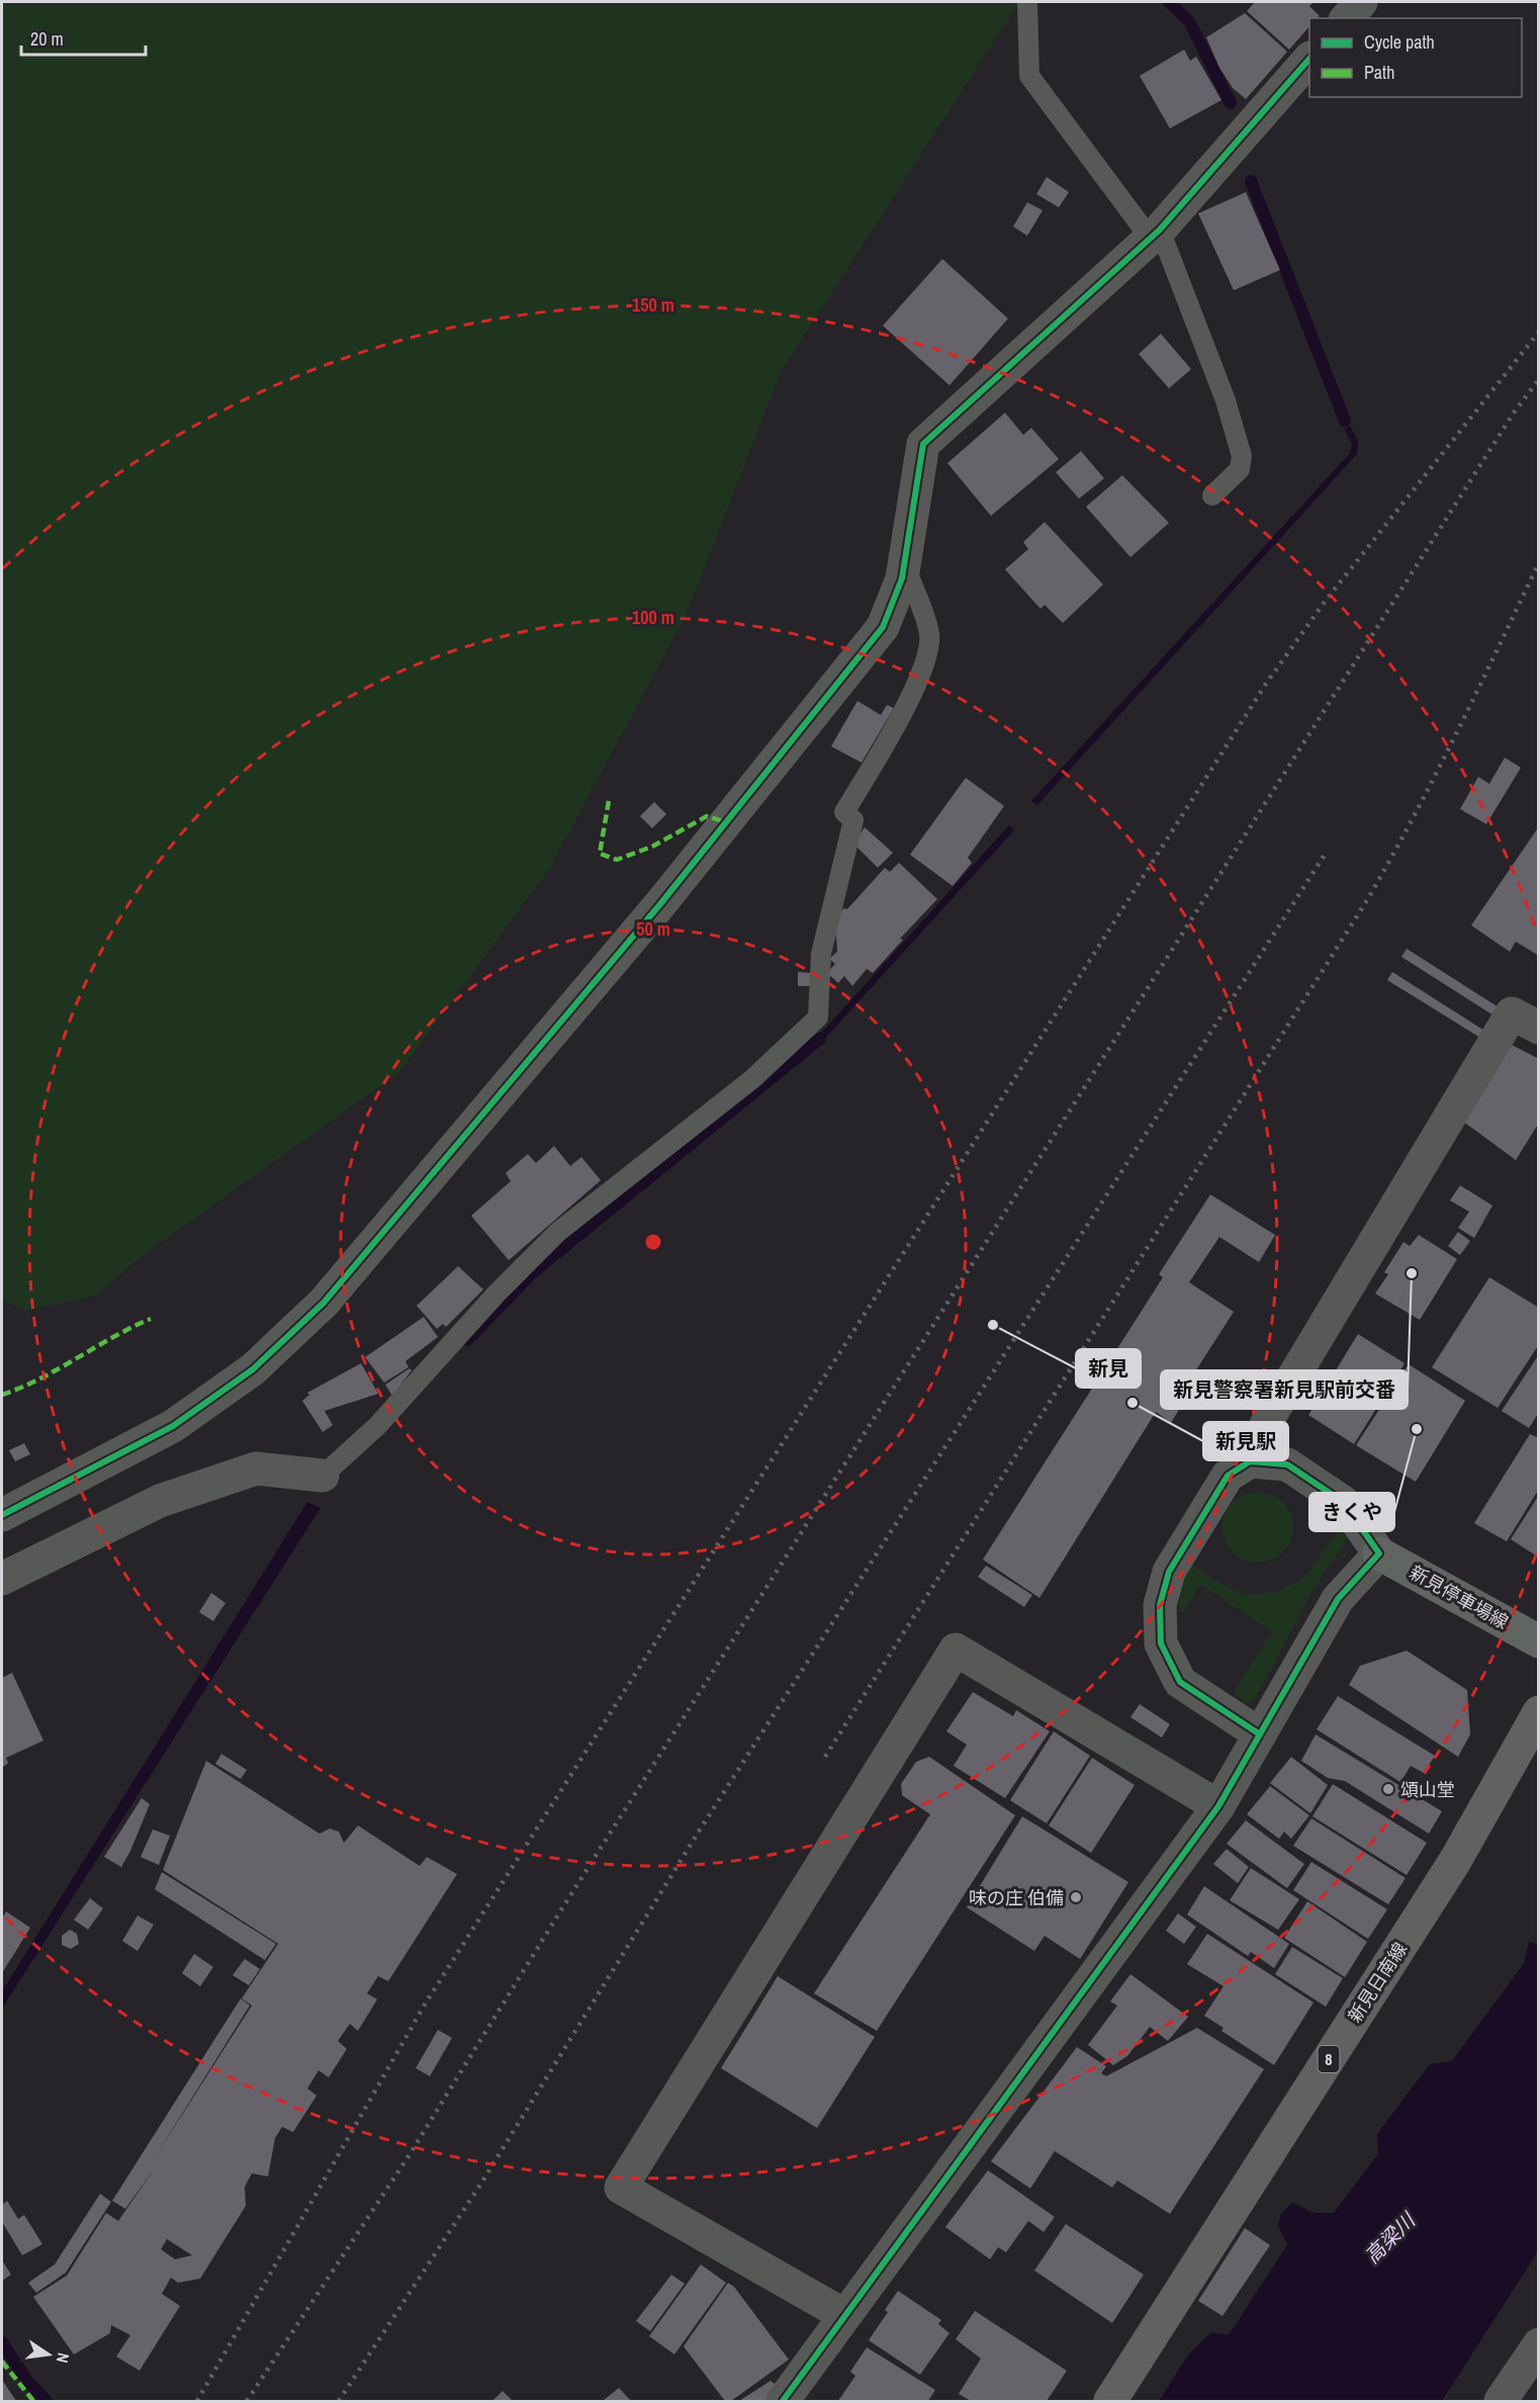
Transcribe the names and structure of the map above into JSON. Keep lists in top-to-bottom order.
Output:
{
  "streets": {
    "main road": ["新見停車場線", "新見日南線", "8"]
  },
  "water": ["高梁川"],
  "places": [
    "新見警察署新見駅前交番",
    "新見",
    "新見駅",
    "きくや",
    "頌山堂",
    "味の庄 伯備"
  ],
  "legend": ["Cycle path", "Path"],
  "scale_bar": "20 m",
  "north": "right",
  "rings": ["150 m", "100 m", "50 m"]
}
